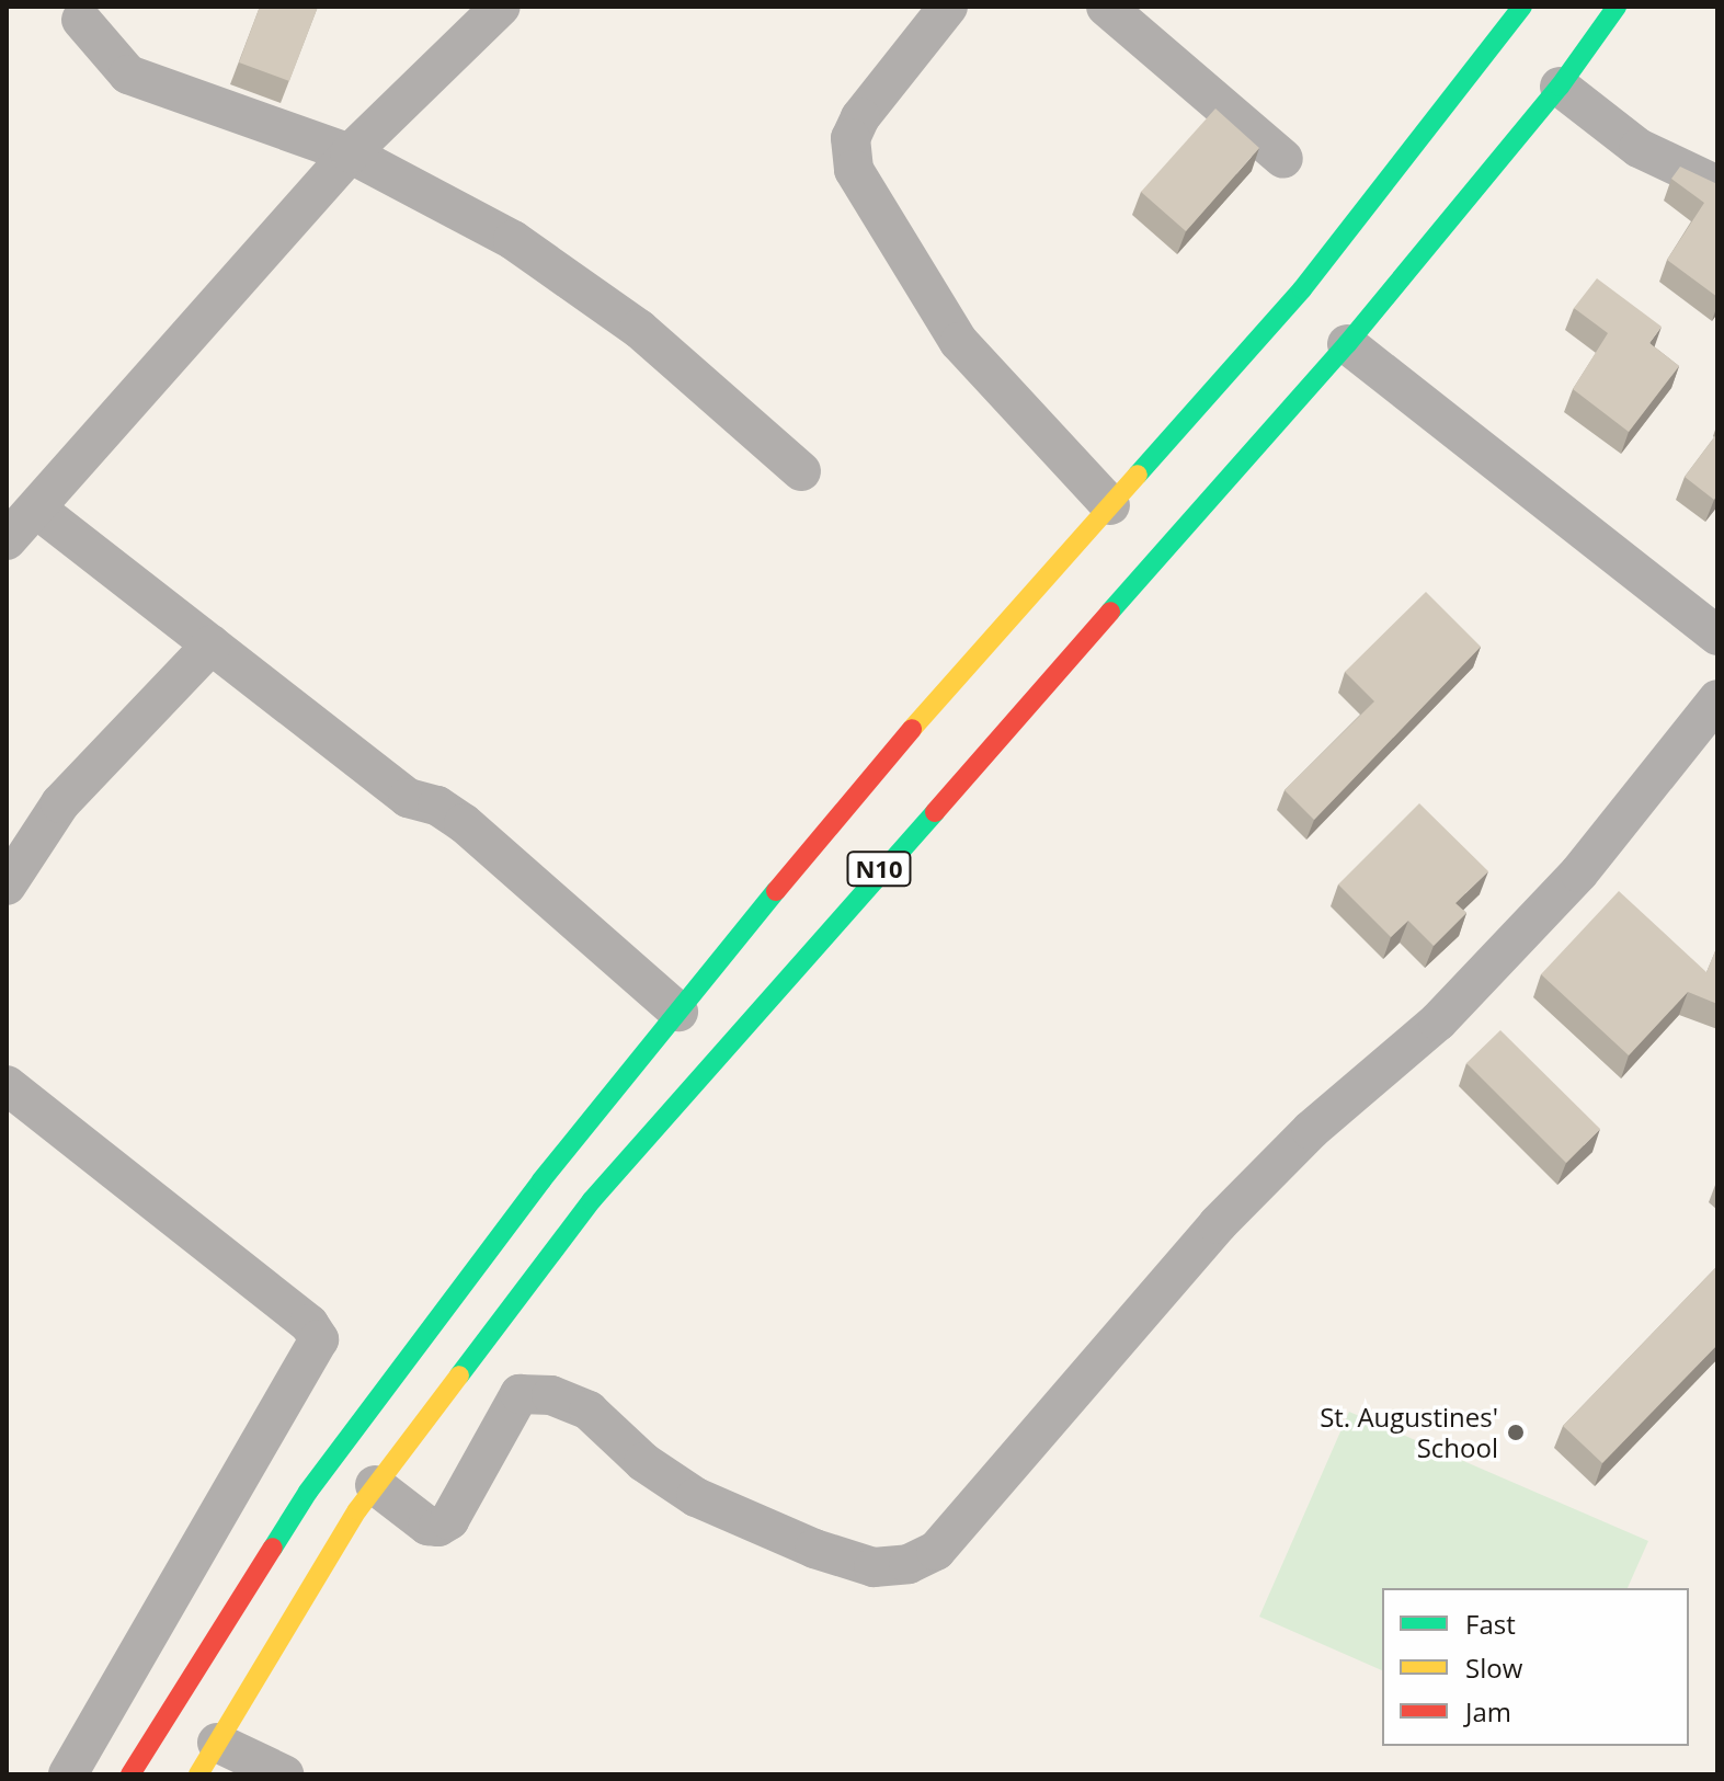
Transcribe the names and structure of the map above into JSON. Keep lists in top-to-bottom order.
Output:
{
  "streets": {
    "main road": ["N10"]
  },
  "places": ["St. Augustines' School"],
  "legend": ["Fast", "Slow", "Jam"]
}
